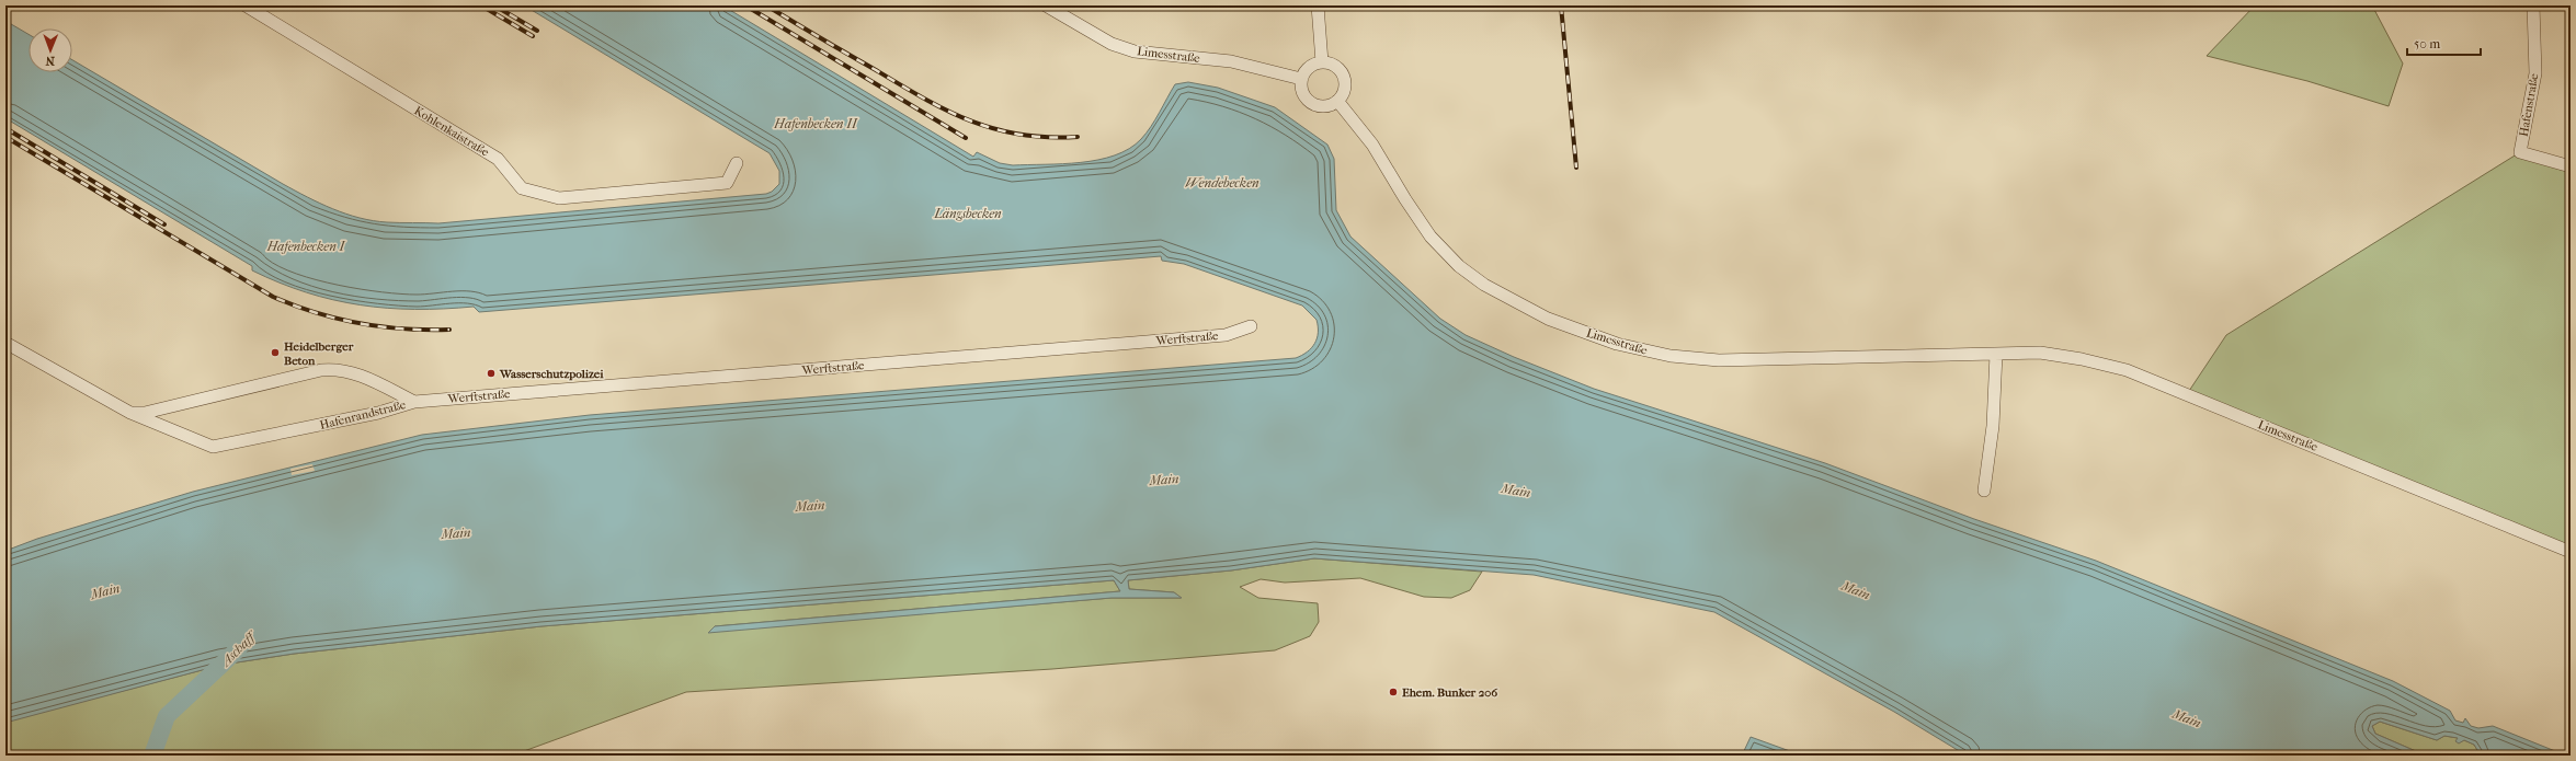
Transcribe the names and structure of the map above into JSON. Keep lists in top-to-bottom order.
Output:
{
  "streets": {
    "street": [
      "Limesstraße",
      "Hafenstraße",
      "Kohlenkaistraße",
      "Werftstraße",
      "Hafenrandstraße"
    ]
  },
  "crossings": [
    ["Werftstraße", "Hafenrandstraße"]
  ],
  "water": [
    "Hafenbecken II",
    "Wendebecken",
    "Längsbecken",
    "Hafenbecken I",
    "Main",
    "Aschaff"
  ],
  "places": ["Heidelberger Beton", "Wasserschutzpolizei", "Ehem. Bunker 206"],
  "scale_bar": "50 m",
  "north": "bottom"
}
